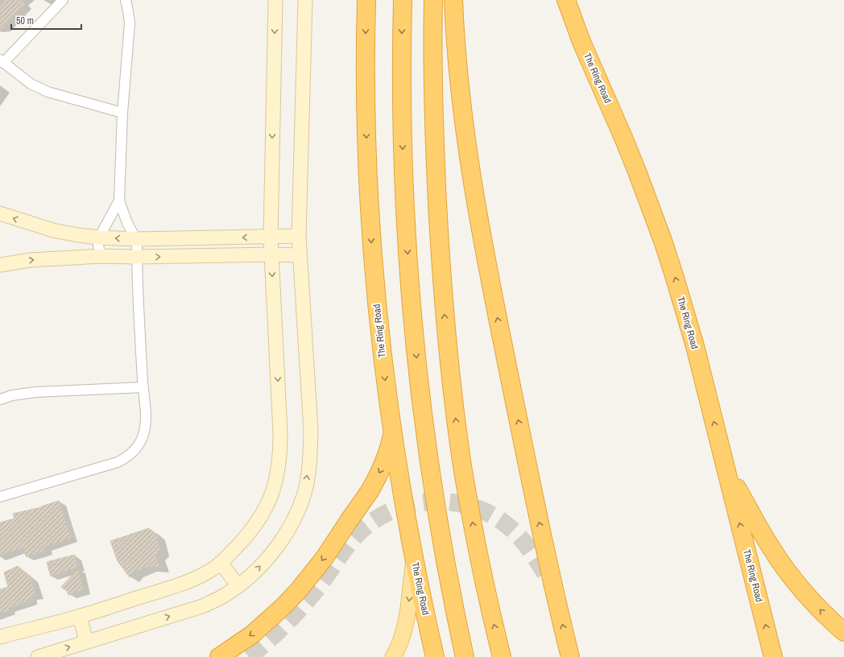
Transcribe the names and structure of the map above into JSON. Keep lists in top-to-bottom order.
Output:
{
  "streets": {
    "highway": ["The Ring Road"]
  },
  "scale_bar": "50 m"
}
